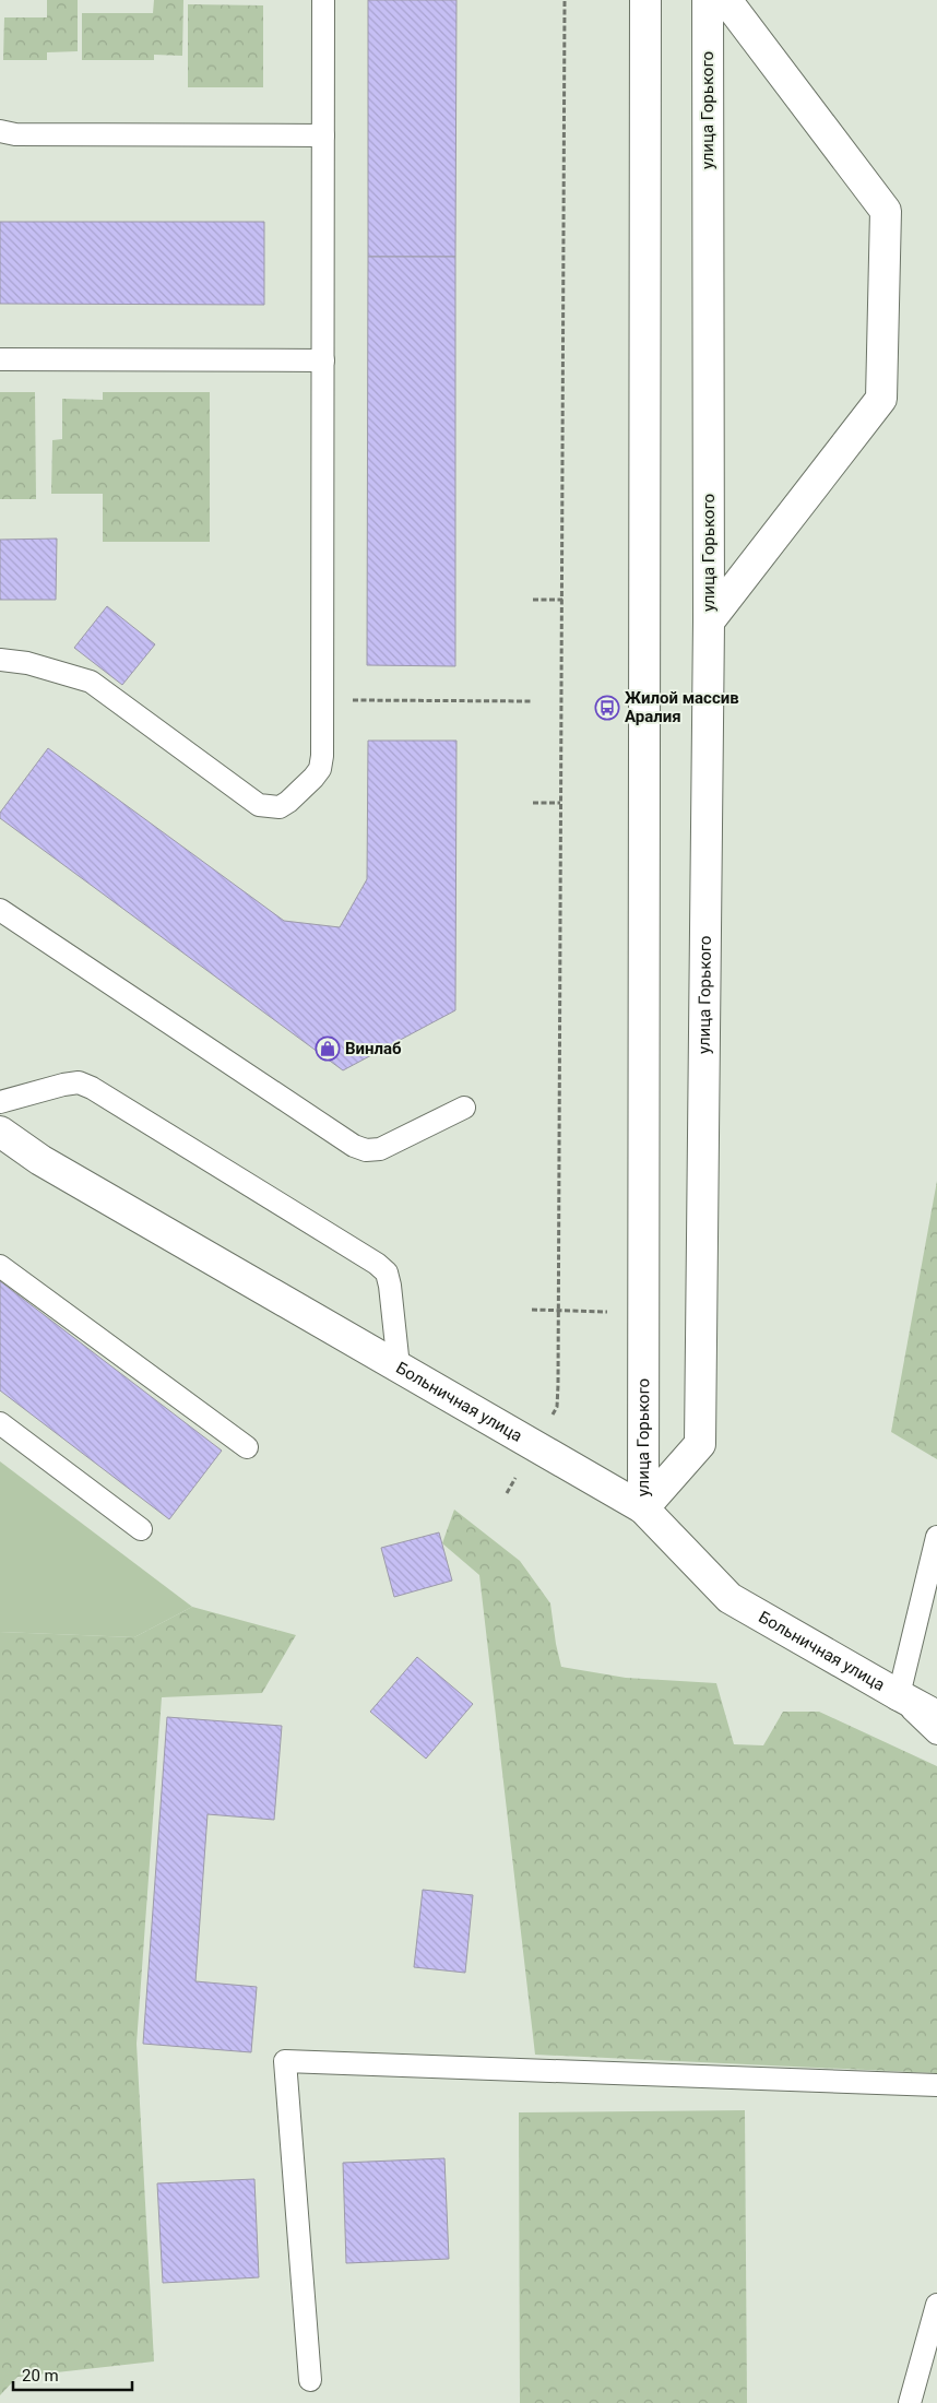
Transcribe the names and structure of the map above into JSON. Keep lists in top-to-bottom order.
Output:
{
  "streets": {
    "main road": ["улица Горького", "Больничная улица"]
  },
  "crossings": [
    ["улица Горького", "Больничная улица"]
  ],
  "places": {
    "bus stop": ["Жилой массив Аралия"],
    "shop": ["Винлаб"]
  },
  "scale_bar": "20 m"
}
